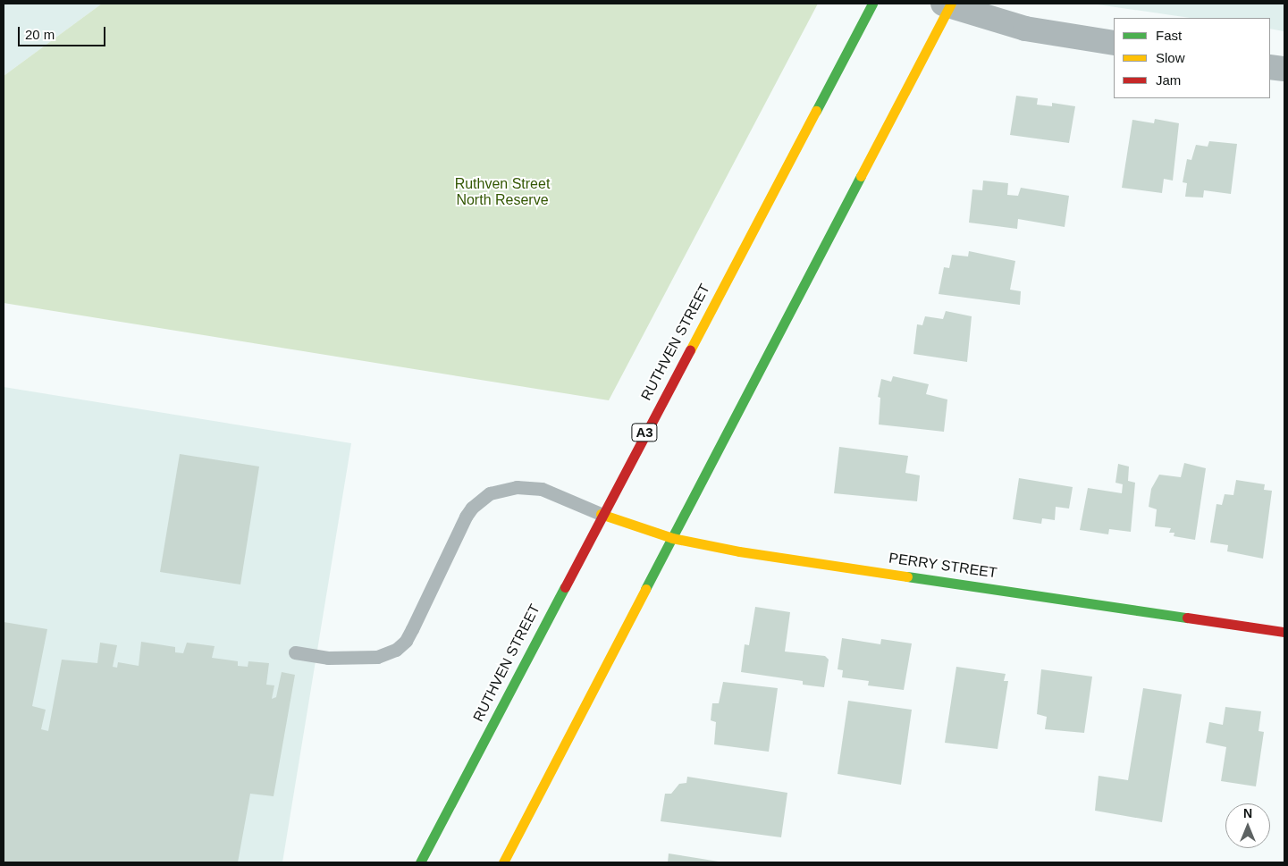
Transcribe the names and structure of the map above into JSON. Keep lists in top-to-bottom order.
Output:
{
  "streets": {
    "main road": ["RUTHVEN STREET", "A3", "PERRY STREET"]
  },
  "crossings": [
    ["RUTHVEN STREET", "PERRY STREET"]
  ],
  "parks": ["Ruthven Street North Reserve"],
  "legend": ["Fast", "Slow", "Jam"],
  "scale_bar": "20 m",
  "north": "top"
}
